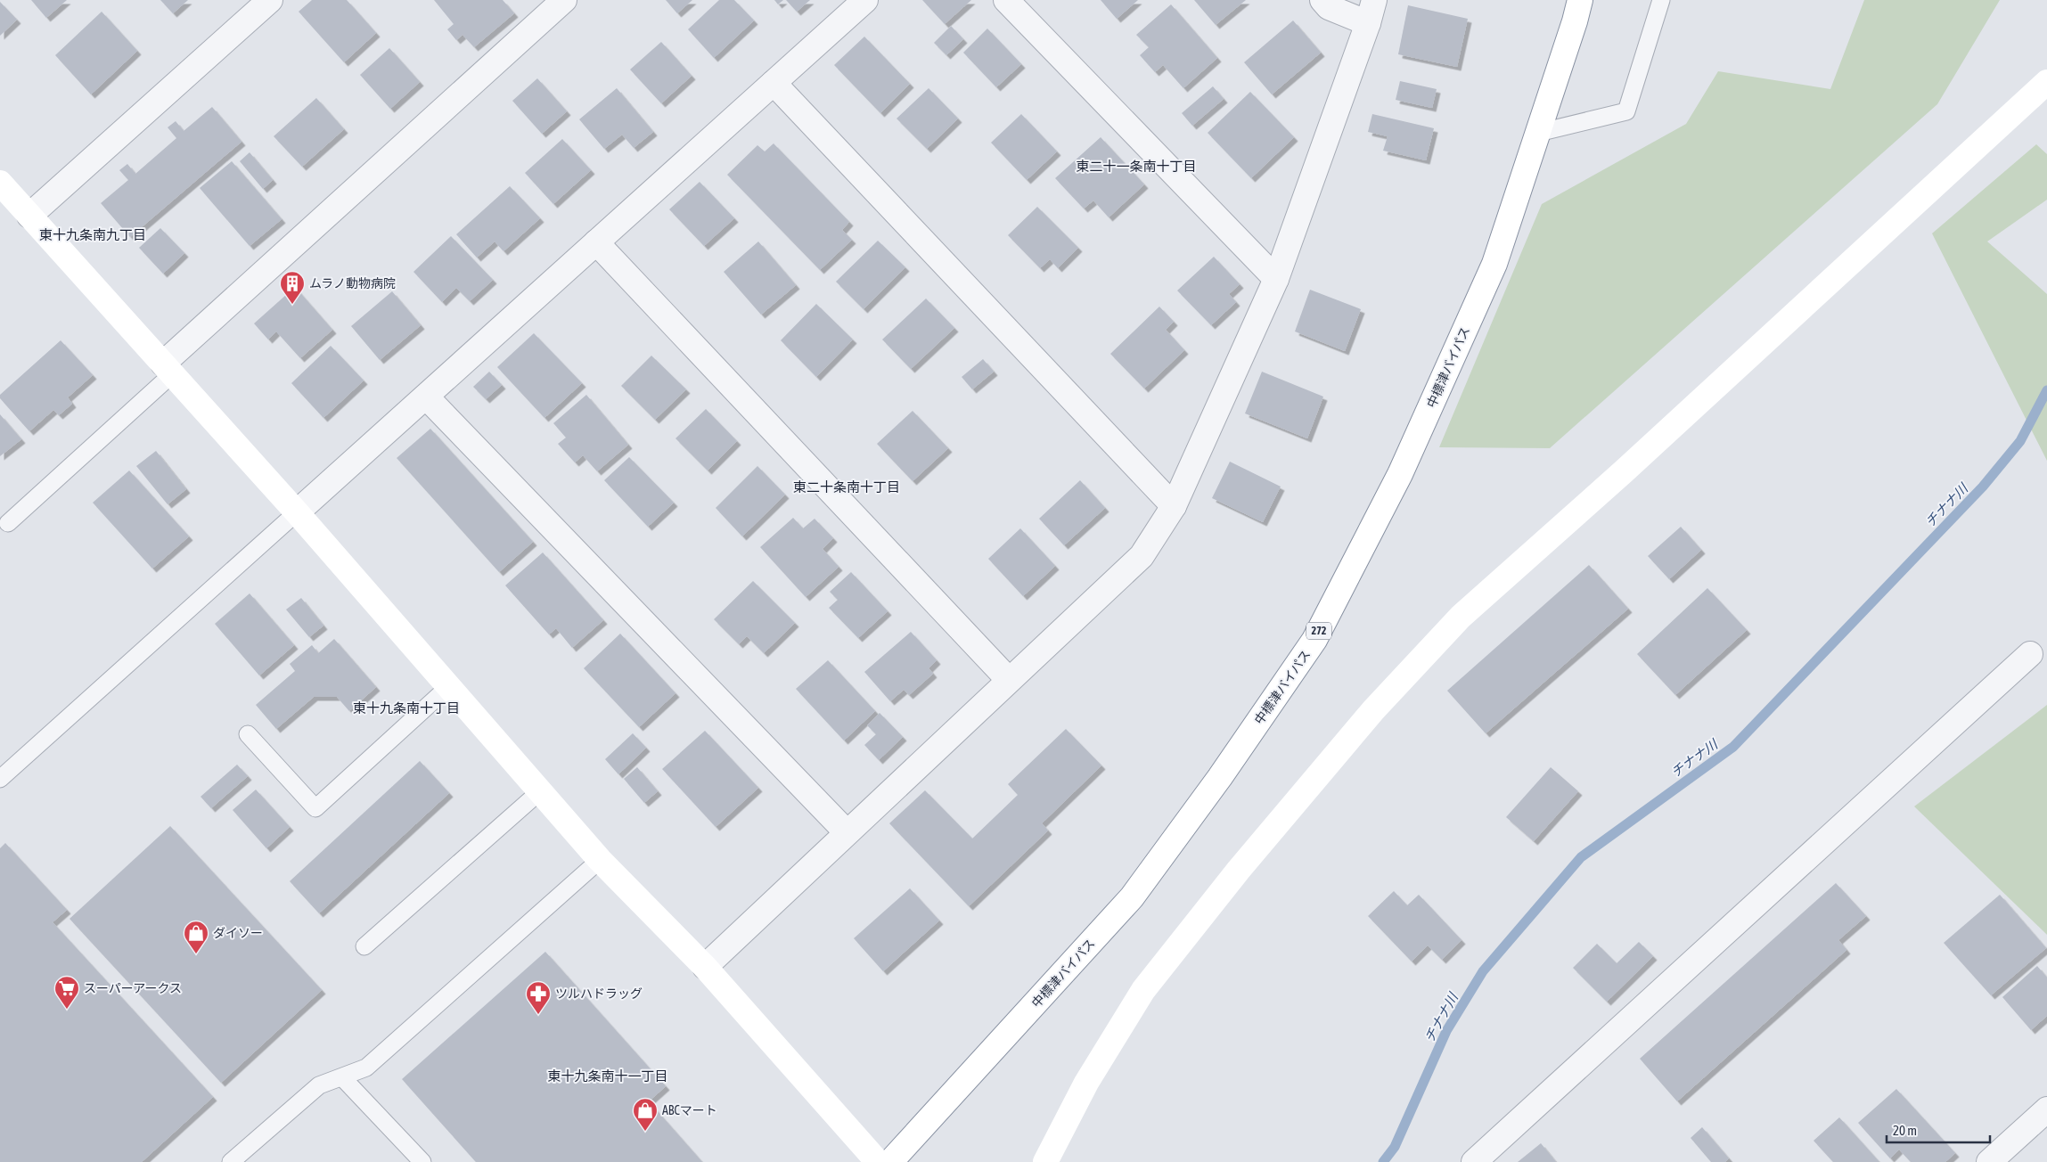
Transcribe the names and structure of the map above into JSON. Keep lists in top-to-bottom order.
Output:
{
  "streets": {
    "main road": ["中標津バイパス", "272"]
  },
  "districts": [
    "東二十一条南十丁目",
    "東十九条南九丁目",
    "東二十条南十丁目",
    "東十九条南十丁目",
    "東十九条南十一丁目"
  ],
  "water": ["チナナ川"],
  "places": {
    "building": ["ムラノ動物病院"],
    "shop": ["ダイソー", "ABCマート"],
    "supermarket": ["スーパーアークス"],
    "pharmacy": ["ツルハドラッグ"]
  },
  "scale_bar": "20 m"
}
